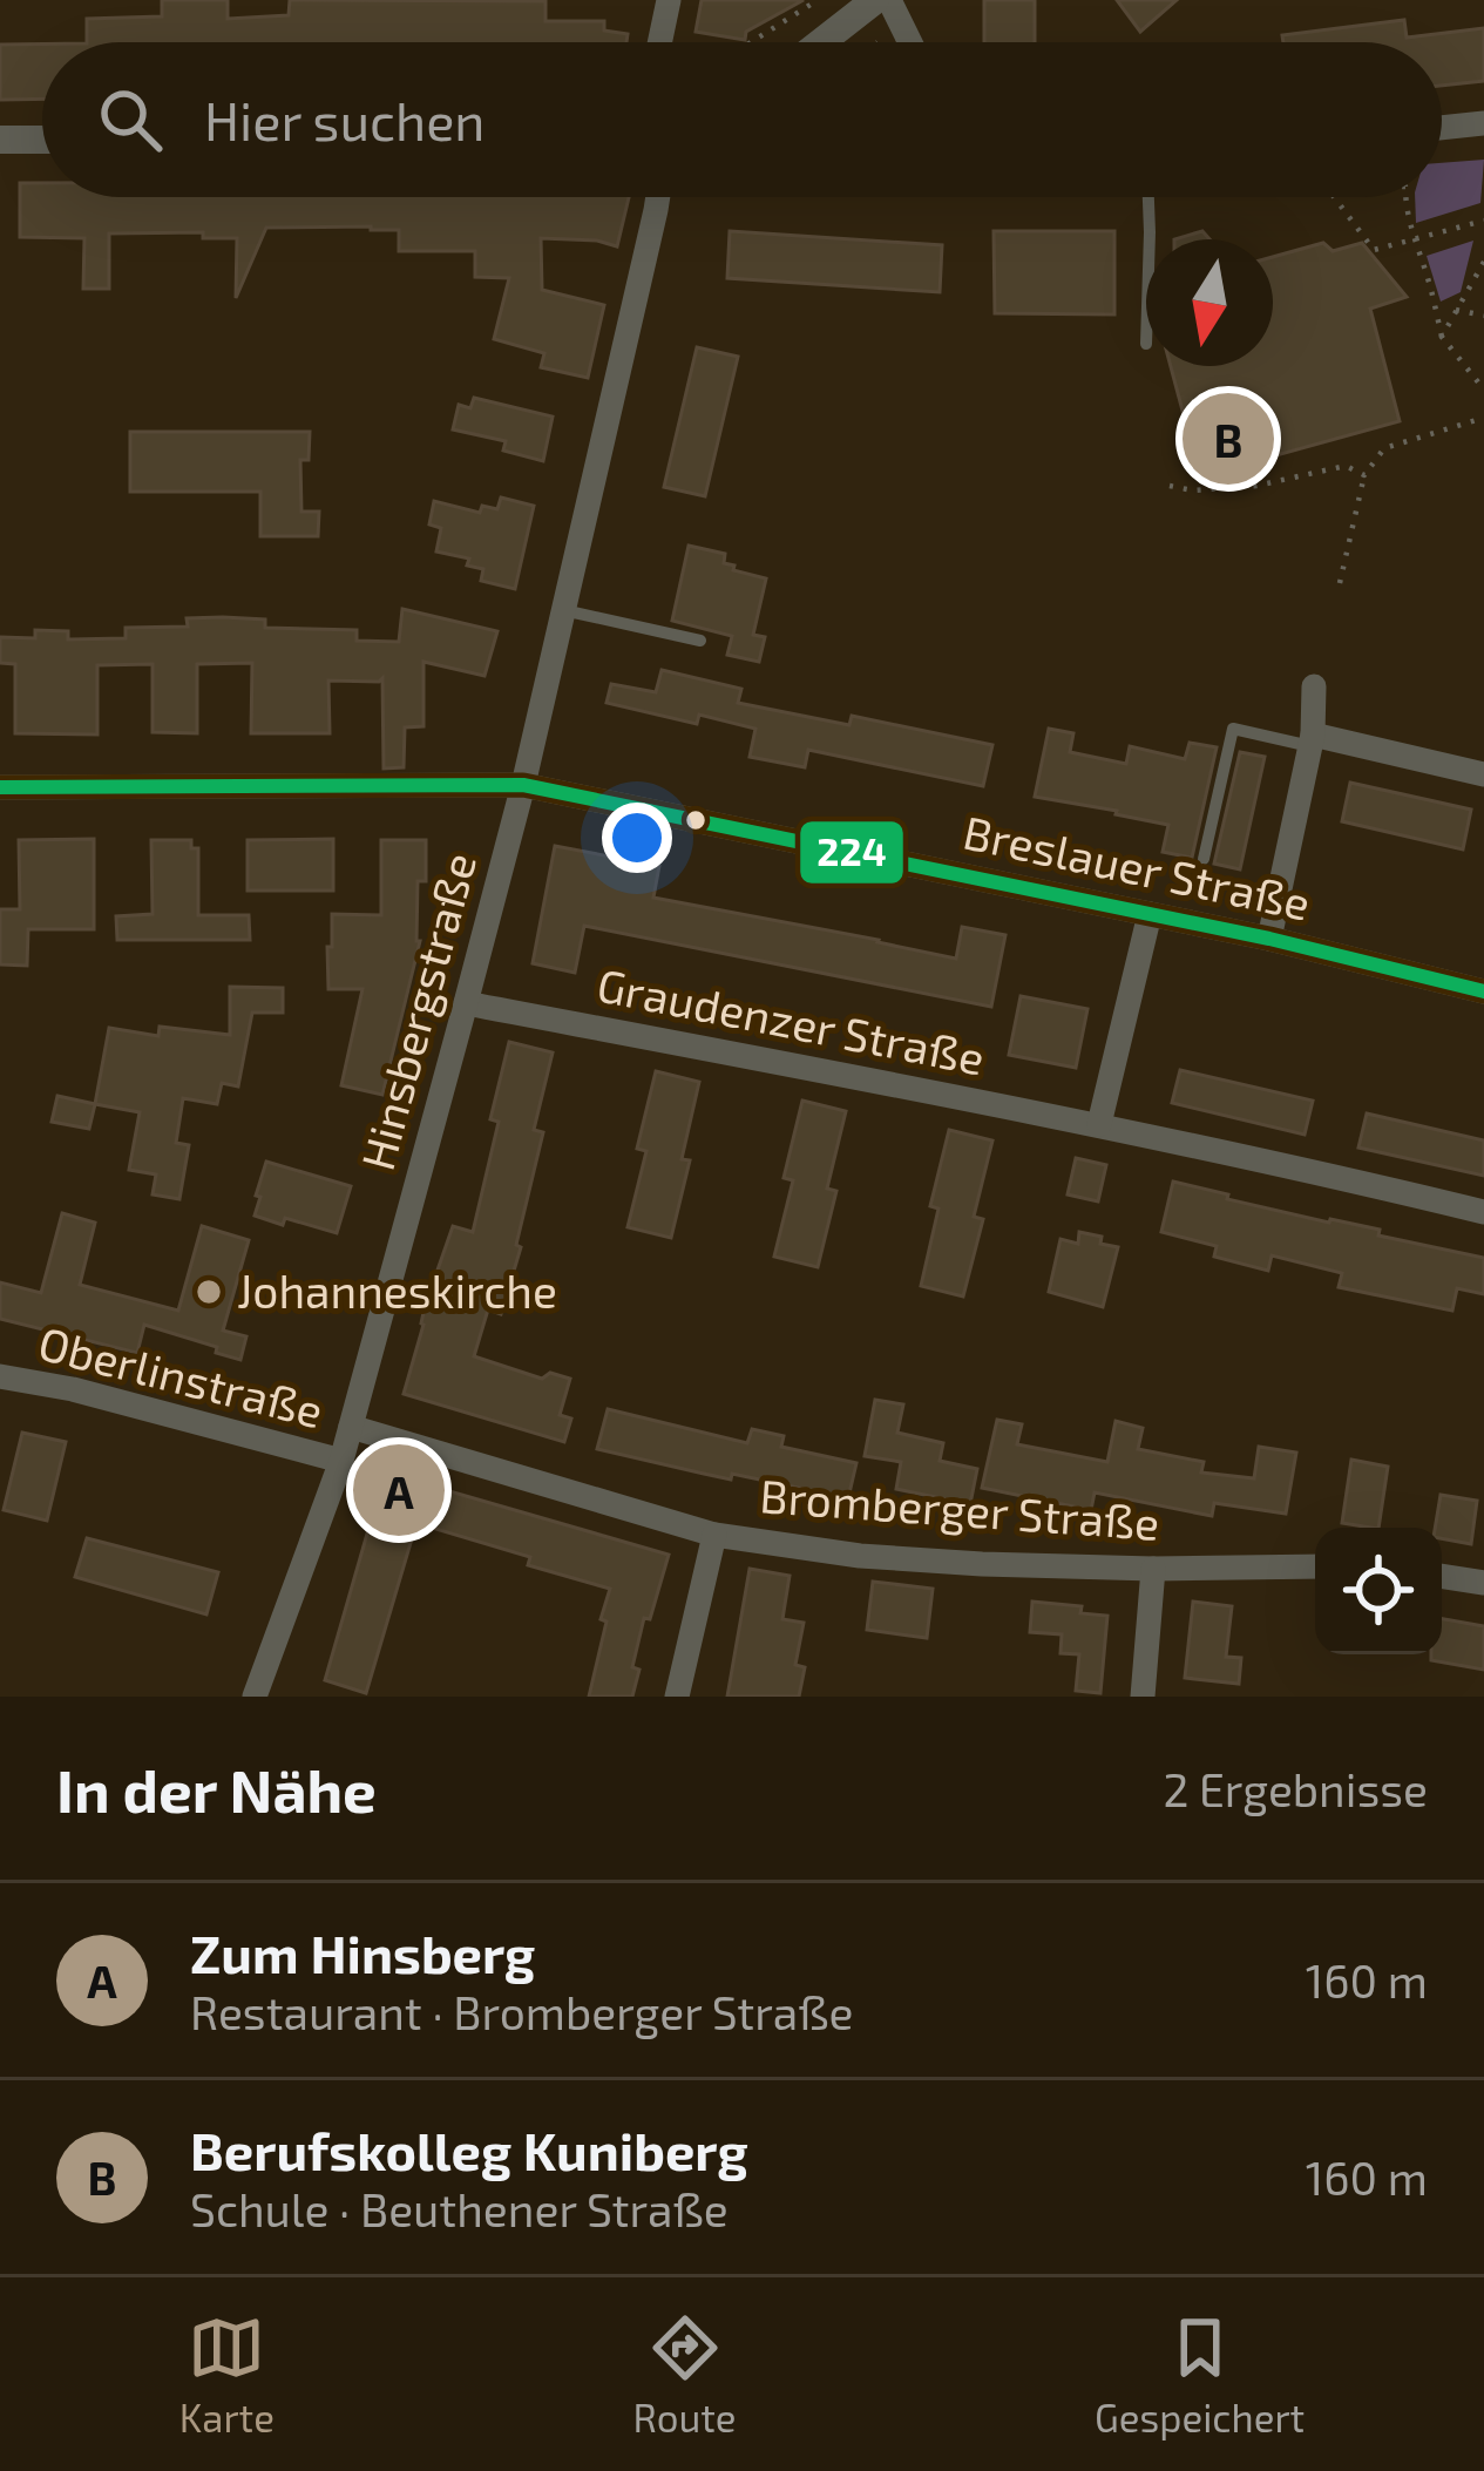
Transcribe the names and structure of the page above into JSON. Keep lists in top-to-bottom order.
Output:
{
  "streets": {
    "street": [
      "Breslauer Straße",
      "Hinsbergstraße",
      "Graudenzer Straße",
      "Oberlinstraße",
      "Bromberger Straße"
    ]
  },
  "crossings": [
    ["Breslauer Straße", "Hinsbergstraße"],
    ["Hinsbergstraße", "Graudenzer Straße"],
    ["Hinsbergstraße", "Oberlinstraße"],
    ["Hinsbergstraße", "Bromberger Straße"]
  ],
  "places": ["Johanneskirche"],
  "lines": ["transit line 224"],
  "north": "bottom",
  "page": {
    "search": "Hier suchen",
    "pins": ["B", "A"],
    "heading": ["In der Nähe", "2 Ergebnisse"],
    "list": [
      {
        "mark": "A",
        "name": "Zum Hinsberg",
        "note": "Restaurant · Bromberger Straße",
        "value": "160 m"
      },
      {
        "mark": "B",
        "name": "Berufskolleg Kuniberg",
        "note": "Schule · Beuthener Straße",
        "value": "160 m"
      }
    ],
    "nav": ["Karte", "Route", "Gespeichert"]
  }
}
